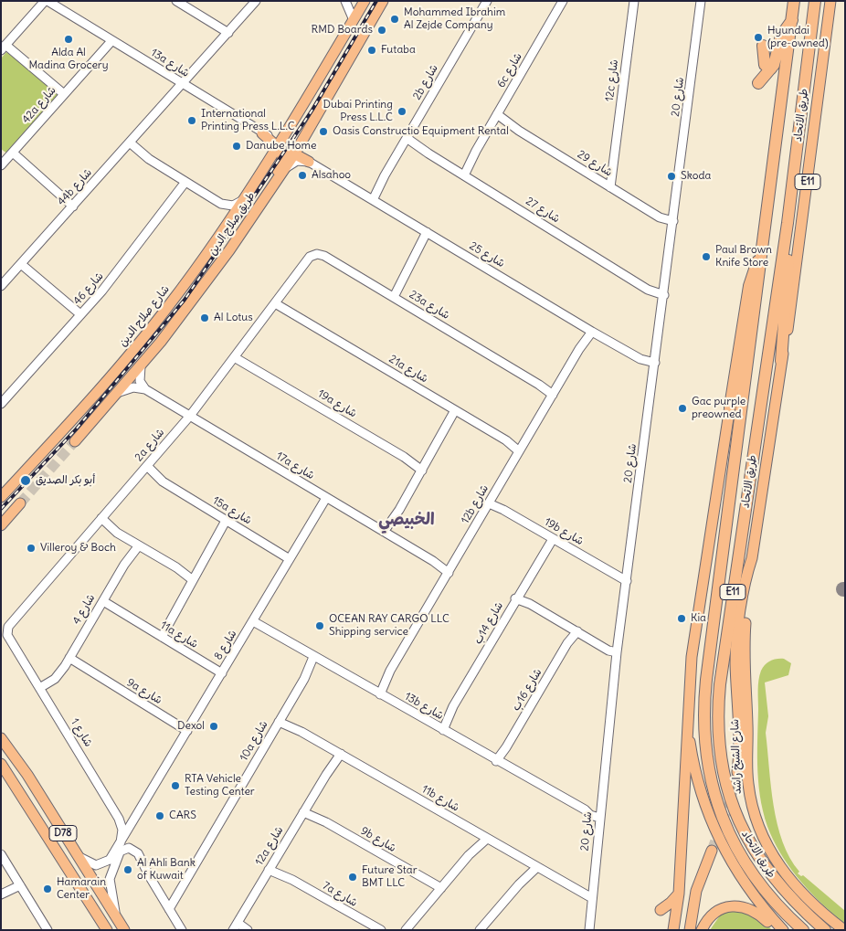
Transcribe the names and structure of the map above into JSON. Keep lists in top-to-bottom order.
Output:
{
  "streets": {
    "highway": ["طريق الاتحاد", "E11"],
    "main road": [
      "طريق صلاح الدين",
      "شارع صلاح الدين",
      "شارع الشيخ راشد",
      "D78"
    ],
    "street": [
      "13a شارع",
      "6c شارع",
      "12c شارع",
      "2b شارع",
      "شارع 20",
      "42a شارع",
      "شارع 29",
      "44b شارع",
      "شارع 27",
      "شارع 25",
      "شارع 46",
      "23a شارع",
      "21a شارع",
      "19a شارع",
      "2a شارع",
      "17a شارع",
      "12b شارع",
      "15a شارع",
      "19b شارع",
      "شارع 4",
      "شارع 14ب",
      "11a شارع",
      "شارع 8",
      "شارع 16ب",
      "9a شارع",
      "13b شارع",
      "شارع 1",
      "10a شارع",
      "11b شارع",
      "9b شارع",
      "12a شارع",
      "7a شارع"
    ]
  },
  "crossings": [
    ["13a شارع", "42a شارع"],
    ["13a شارع", "44b شارع"],
    ["6c شارع", "شارع 29"],
    ["6c شارع", "شارع 27"],
    ["12c شارع", "شارع 29"],
    ["2b شارع", "شارع 27"],
    ["2b شارع", "شارع 25"],
    ["شارع 20", "شارع 29"],
    ["شارع 20", "شارع 27"],
    ["شارع 20", "شارع 25"],
    ["شارع 20", "19b شارع"],
    ["شارع 20", "13b شارع"],
    ["شارع 20", "11b شارع"],
    ["طريق الاتحاد", "شارع الشيخ راشد"],
    ["شارع 25", "12b شارع"],
    ["23a شارع", "2a شارع"],
    ["23a شارع", "12b شارع"],
    ["21a شارع", "2a شارع"],
    ["21a شارع", "12b شارع"],
    ["19a شارع", "2a شارع"],
    ["2a شارع", "17a شارع"],
    ["2a شارع", "15a شارع"],
    ["2a شارع", "شارع 1"],
    ["17a شارع", "12b شارع"],
    ["17a شارع", "شارع 8"],
    ["12b شارع", "19b شارع"],
    ["12b شارع", "13b شارع"],
    ["15a شارع", "شارع 8"],
    ["19b شارع", "شارع 14ب"],
    ["شارع 4", "11a شارع"],
    ["شارع 4", "9a شارع"],
    ["شارع 4", "شارع 1"],
    ["شارع 14ب", "13b شارع"],
    ["11a شارع", "شارع 8"],
    ["شارع 8", "9a شارع"],
    ["شارع 8", "13b شارع"],
    ["شارع 8", "شارع 1"],
    ["شارع 8", "D78"],
    ["شارع 16ب", "13b شارع"],
    ["13b شارع", "10a شارع"],
    ["10a شارع", "11b شارع"],
    ["11b شارع", "12a شارع"],
    ["9b شارع", "12a شارع"],
    ["12a شارع", "7a شارع"]
  ],
  "districts": ["الخبيصي"],
  "places": [
    "Mohammed Ibrahim Al Zejde Company",
    "RMD Boards",
    "Hyundai (pre-owned)",
    "Alda Al Madina Grocery",
    "Futaba",
    "Dubai Printing Press L.L.C",
    "International Printing Press L.L.C",
    "Oasis Constructio Equipment Rental",
    "Danube Home",
    "Alsahoo",
    "Skoda",
    "Paul Brown Knife Store",
    "Al Lotus",
    "Gac purple preowned",
    "أبو بكر الصديق",
    "Villeroy & Boch",
    "Kia",
    "OCEAN RAY CARGO LLC Shipping service",
    "Dexol",
    "RTA Vehicle Testing Center",
    "CARS",
    "Al Ahli Bank of Kuwait",
    "Future Star BMT LLC",
    "Hamarain Center"
  ]
}
